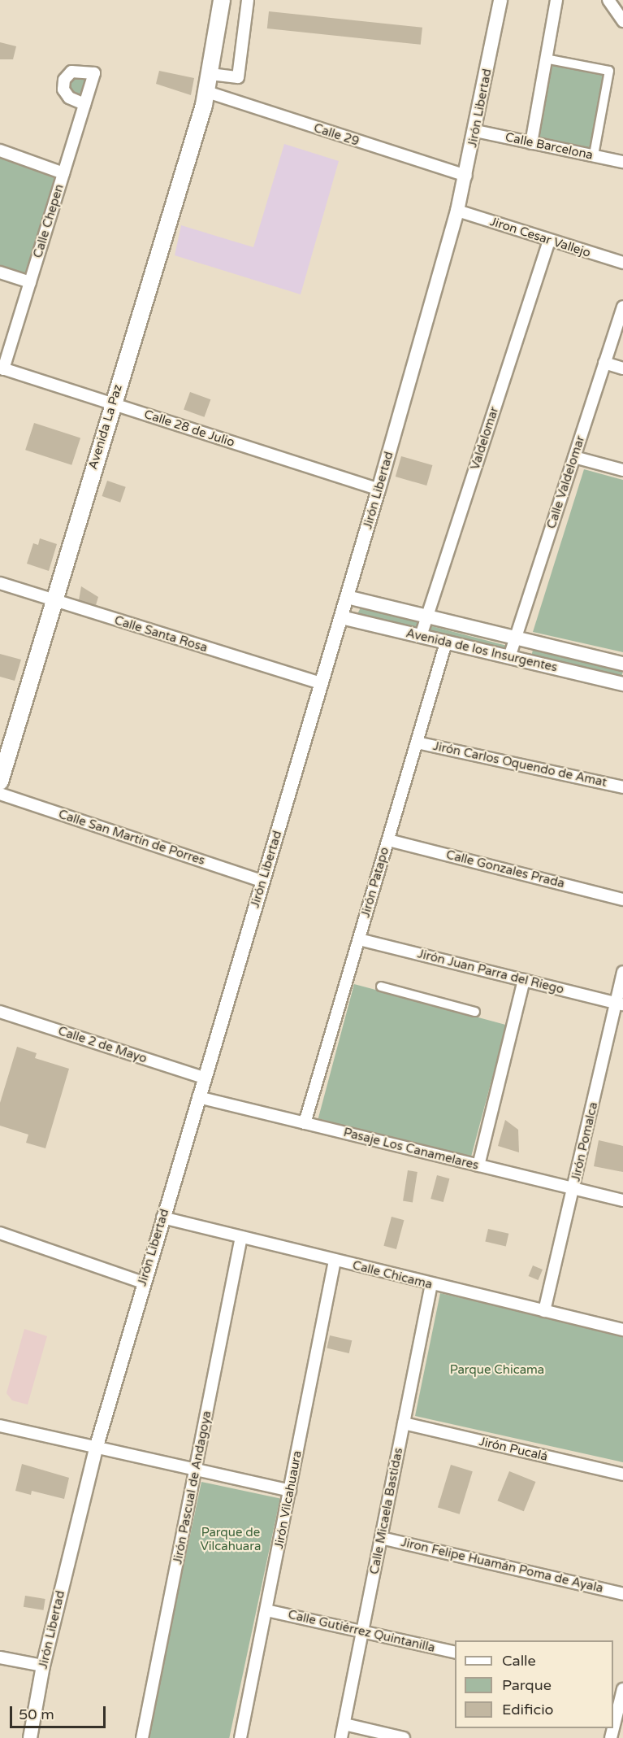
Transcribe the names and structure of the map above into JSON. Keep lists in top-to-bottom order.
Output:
{
  "streets": {
    "main road": ["Avenida La Paz"],
    "street": [
      "Jirón Libertad",
      "Calle 29",
      "Calle Barcelona",
      "Calle Chepen",
      "Jiron Cesar Vallejo",
      "Calle 28 de Julio",
      "Valdelomar",
      "Calle Valdelomar",
      "Calle Santa Rosa",
      "Avenida de los Insurgentes",
      "Jirón Carlos Oquendo de Amat",
      "Calle San Martín de Porres",
      "Calle Gonzales Prada",
      "Jirón Patapo",
      "Jirón Juan Parra del Riego",
      "Calle 2 de Mayo",
      "Jirón Pomalca",
      "Pasaje Los Canamelares",
      "Calle Chicama",
      "Jirón Pucalá",
      "Jirón Pascual de Andagoya",
      "Jirón Vilcahuaura",
      "Calle Micaela Bastidas",
      "Jiron Felipe Huamán Poma de Ayala",
      "Calle Gutiérrez Quintanilla"
    ]
  },
  "crossings": [
    ["Jirón Libertad", "Calle 29"],
    ["Jirón Libertad", "Calle Barcelona"],
    ["Jirón Libertad", "Jiron Cesar Vallejo"],
    ["Jirón Libertad", "Calle 28 de Julio"],
    ["Jirón Libertad", "Calle Santa Rosa"],
    ["Jirón Libertad", "Avenida de los Insurgentes"],
    ["Jirón Libertad", "Calle San Martín de Porres"],
    ["Jirón Libertad", "Calle 2 de Mayo"],
    ["Jirón Libertad", "Pasaje Los Canamelares"],
    ["Jirón Libertad", "Calle Chicama"],
    ["Calle 29", "Avenida La Paz"],
    ["Calle Chepen", "Calle 28 de Julio"],
    ["Jiron Cesar Vallejo", "Valdelomar"],
    ["Avenida La Paz", "Calle 28 de Julio"],
    ["Avenida La Paz", "Calle Santa Rosa"],
    ["Valdelomar", "Avenida de los Insurgentes"],
    ["Calle Valdelomar", "Avenida de los Insurgentes"],
    ["Avenida de los Insurgentes", "Jirón Patapo"],
    ["Jirón Carlos Oquendo de Amat", "Jirón Patapo"],
    ["Calle Gonzales Prada", "Jirón Patapo"],
    ["Jirón Patapo", "Jirón Juan Parra del Riego"],
    ["Jirón Patapo", "Pasaje Los Canamelares"],
    ["Jirón Juan Parra del Riego", "Jirón Pomalca"],
    ["Jirón Pomalca", "Pasaje Los Canamelares"],
    ["Jirón Pomalca", "Calle Chicama"],
    ["Calle Chicama", "Jirón Pascual de Andagoya"],
    ["Calle Chicama", "Jirón Vilcahuaura"],
    ["Calle Chicama", "Calle Micaela Bastidas"],
    ["Jirón Pucalá", "Calle Micaela Bastidas"],
    ["Jirón Vilcahuaura", "Calle Gutiérrez Quintanilla"],
    ["Calle Micaela Bastidas", "Jiron Felipe Huamán Poma de Ayala"],
    ["Calle Micaela Bastidas", "Calle Gutiérrez Quintanilla"]
  ],
  "parks": ["Parque Chicama", "Parque de Vilcahuara"],
  "legend": ["Calle", "Parque", "Edificio"],
  "scale_bar": "50 m"
}
